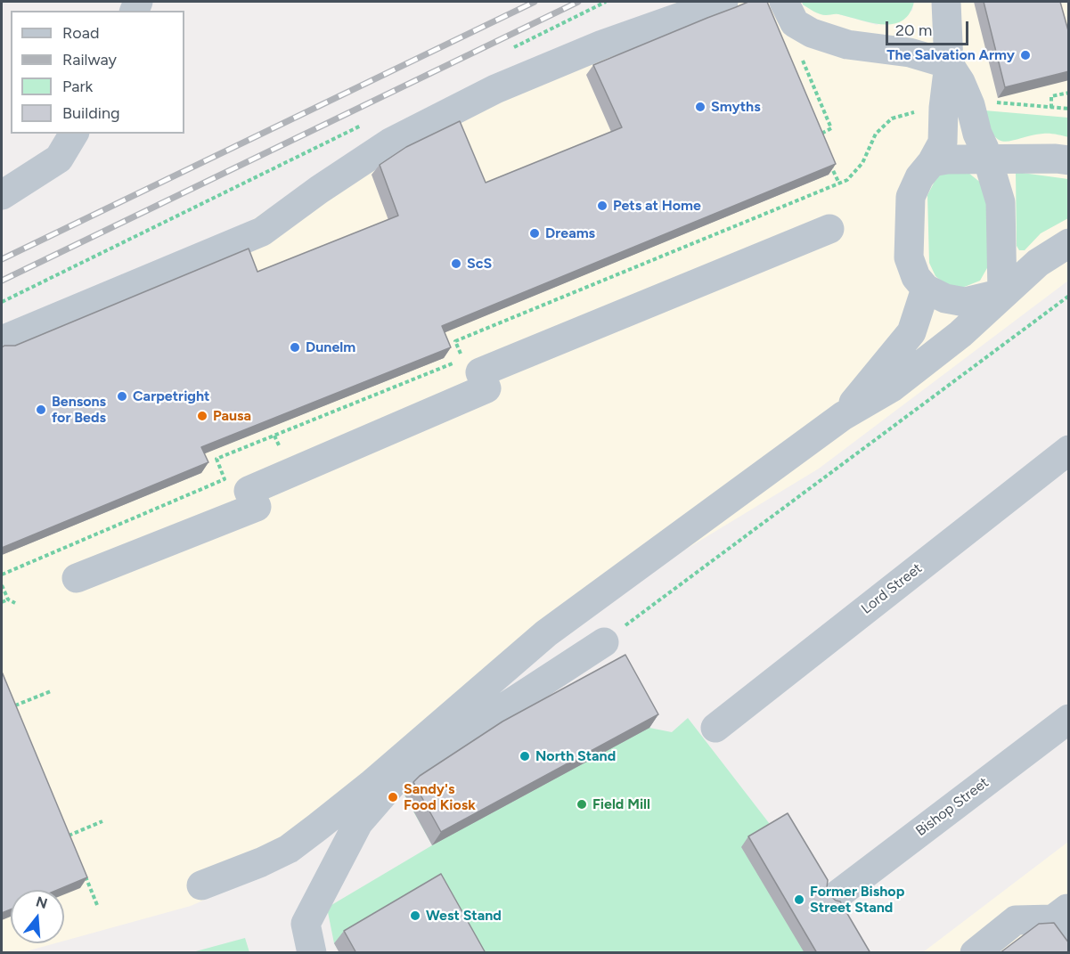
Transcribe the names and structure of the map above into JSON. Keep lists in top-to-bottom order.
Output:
{
  "streets": {
    "street": ["Lord Street", "Bishop Street"]
  },
  "places": [
    "The Salvation Army",
    "Smyths",
    "Pets at Home",
    "Dreams",
    "ScS",
    "Dunelm",
    "Carpetright",
    "Bensons for Beds",
    "Pausa",
    "North Stand",
    "Sandy's Food Kiosk",
    "Field Mill",
    "Former Bishop Street Stand",
    "West Stand"
  ],
  "legend": [
    "Road",
    "Railway",
    "Park",
    "Building"
  ],
  "scale_bar": "20 m",
  "north": "top"
}
